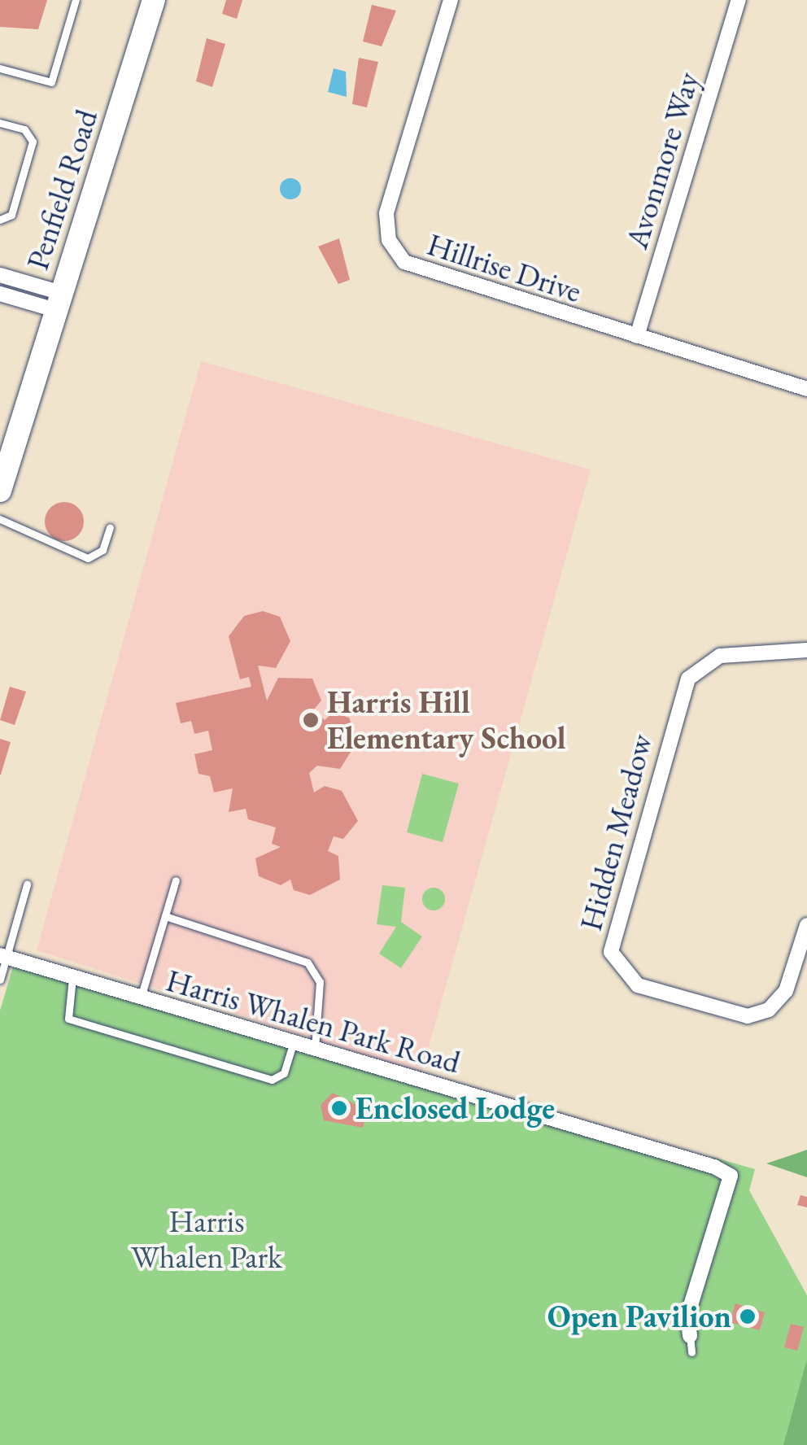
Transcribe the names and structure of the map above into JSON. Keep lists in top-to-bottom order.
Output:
{
  "streets": {
    "main road": ["Penfield Road"],
    "street": [
      "Avonmore Way",
      "Hillrise Drive",
      "Hidden Meadow",
      "Harris Whalen Park Road"
    ]
  },
  "crossings": [
    ["Avonmore Way", "Hillrise Drive"]
  ],
  "parks": ["Harris Whalen Park"],
  "places": ["Harris Hill Elementary School", "Enclosed Lodge", "Open Pavilion"]
}
